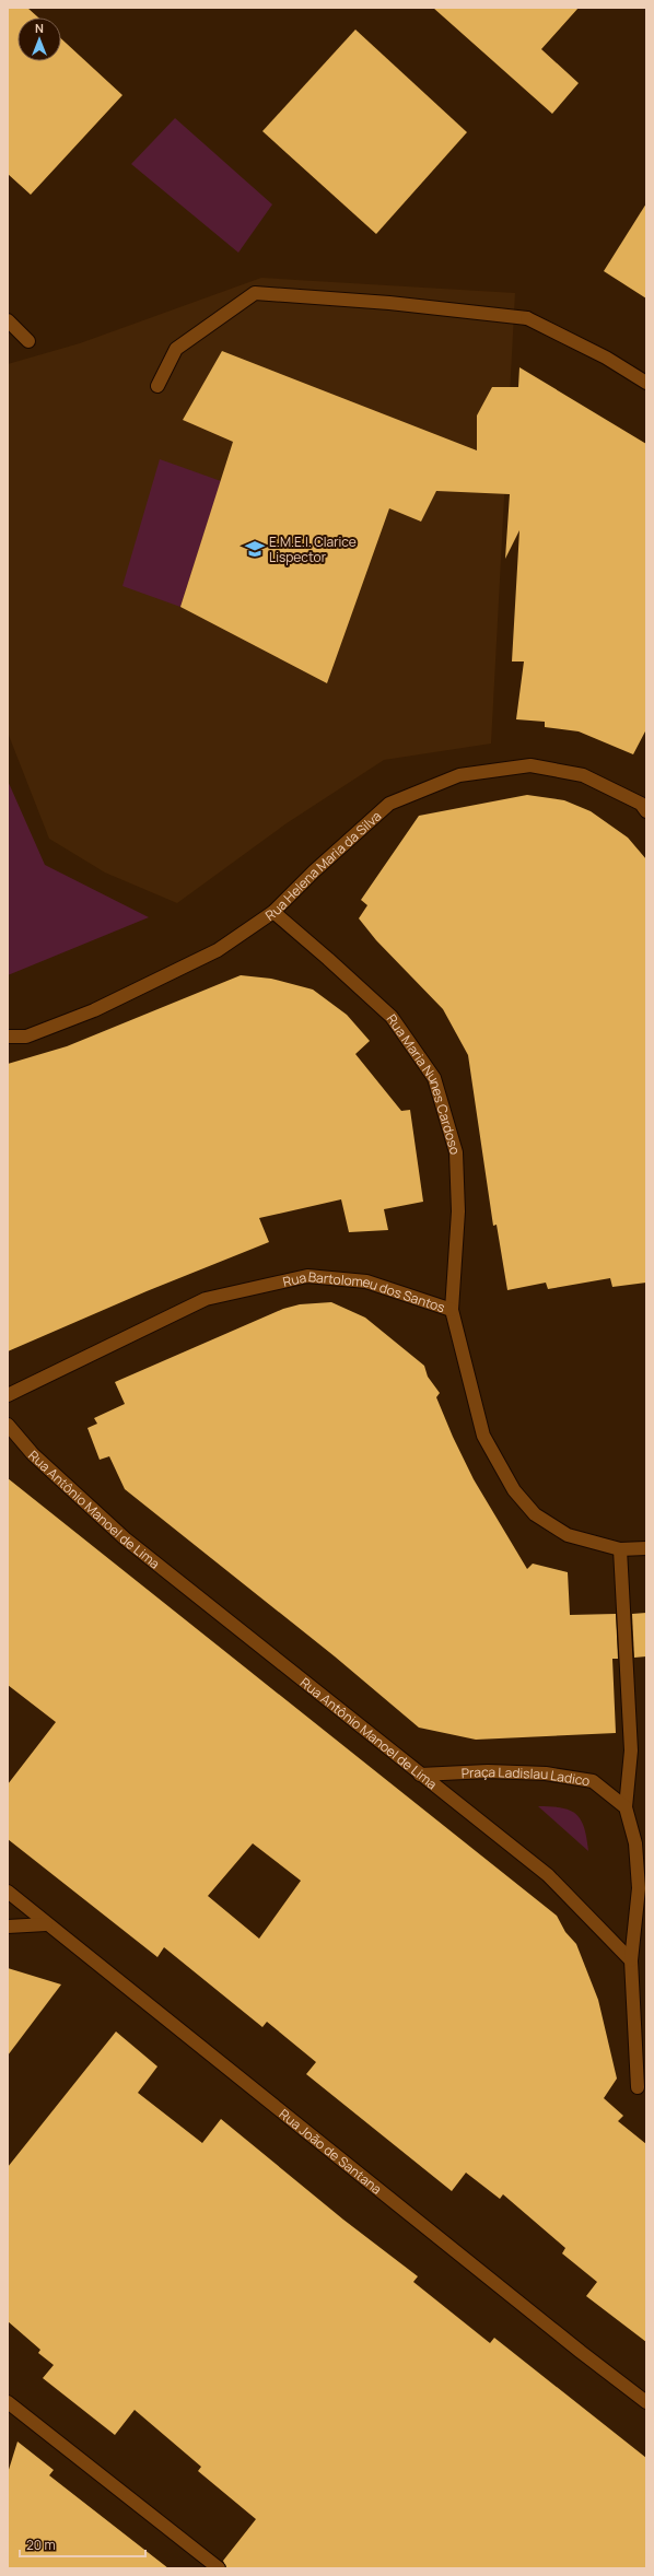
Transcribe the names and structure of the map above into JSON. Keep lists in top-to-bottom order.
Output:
{
  "streets": {
    "street": [
      "Rua Helena Maria da Silva",
      "Rua Maria Nunes Cardoso",
      "Rua Bartolomeu dos Santos",
      "Rua Antônio Manoel de Lima",
      "Praça Ladislau Ladico",
      "Rua João de Santana"
    ]
  },
  "crossings": [
    ["Rua Helena Maria da Silva", "Rua Maria Nunes Cardoso"],
    ["Rua Maria Nunes Cardoso", "Rua Bartolomeu dos Santos"],
    ["Rua Antônio Manoel de Lima", "Praça Ladislau Ladico"]
  ],
  "places": {
    "school or university": ["E.M.E.I. Clarice Lispector"]
  },
  "scale_bar": "20 m",
  "north": "top"
}
